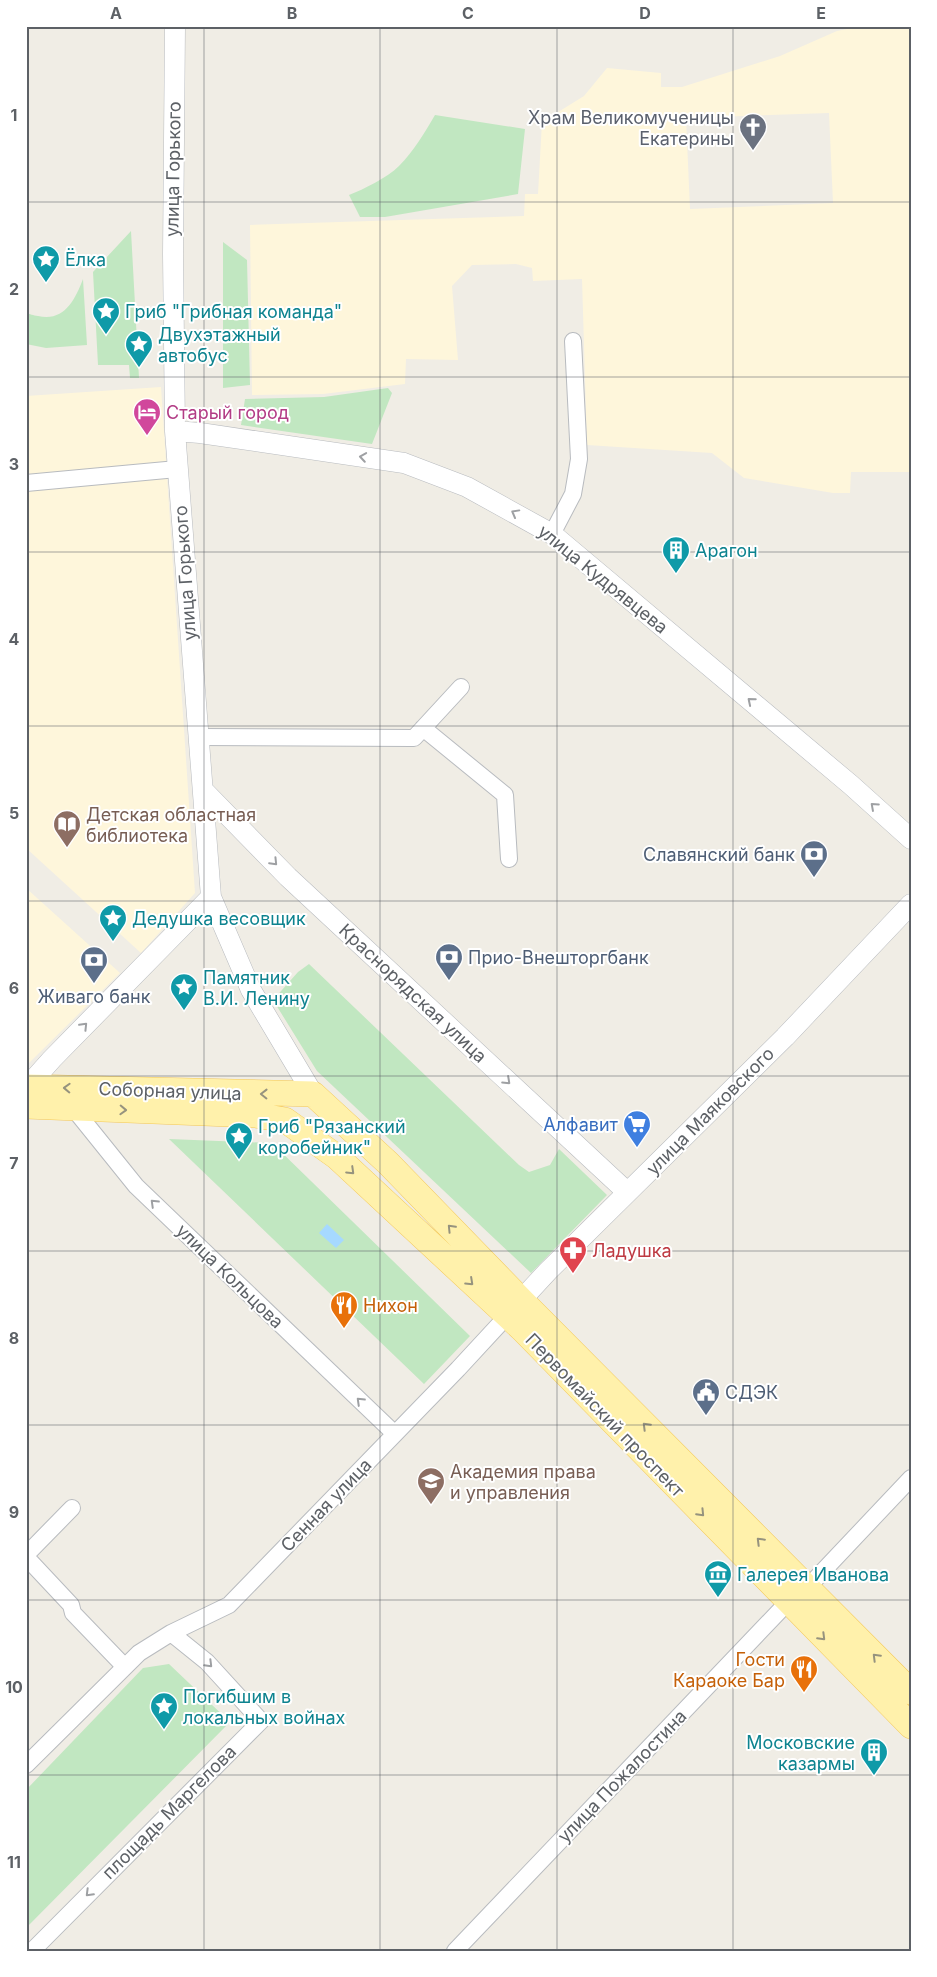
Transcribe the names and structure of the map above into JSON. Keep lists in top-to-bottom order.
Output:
{
  "streets": {
    "main road": ["Соборная улица", "Первомайский проспект"],
    "street": [
      "улица Горького",
      "улица Кудрявцева",
      "Краснорядская улица",
      "улица Маяковского",
      "улица Кольцова",
      "Сенная улица",
      "улица Пожалостина",
      "площадь Маргелова"
    ]
  },
  "crossings": [
    ["улица Горького", "улица Кудрявцева"],
    ["улица Горького", "Краснорядская улица"],
    ["улица Горького", "Соборная улица"],
    ["улица Горького", "Первомайский проспект"],
    ["Краснорядская улица", "улица Маяковского"],
    ["Соборная улица", "улица Кольцова"],
    ["Соборная улица", "Первомайский проспект"],
    ["улица Маяковского", "Первомайский проспект"],
    ["улица Маяковского", "Сенная улица"],
    ["улица Кольцова", "Сенная улица"],
    ["Первомайский проспект", "Сенная улица"],
    ["Первомайский проспект", "улица Пожалостина"],
    ["Сенная улица", "площадь Маргелова"]
  ],
  "one_way": ["улица Кудрявцева", "Краснорядская улица", "улица Кольцова"],
  "places": {
    "church": ["Храм Великомученицы Екатерины"],
    "place": [
      "Ёлка",
      "Гриб \"Грибная команда\"",
      "Двухэтажный автобус",
      "Дедушка весовщик",
      "Памятник В.И. Ленину",
      "Гриб \"Рязанский коробейник\"",
      "Погибшим в локальных войнах"
    ],
    "hotel": ["Старый город"],
    "building": ["Арагон", "Московские казармы"],
    "library": ["Детская областная библиотека"],
    "bank": ["Славянский банк", "Прио-Внешторгбанк", "Живаго банк"],
    "supermarket": ["Алфавит"],
    "pharmacy": ["Ладушка"],
    "restaurant": ["Нихон", "Гости Караоке Бар"],
    "public building": ["СДЭК"],
    "school or university": ["Академия права и управления"],
    "museum": ["Галерея Иванова"]
  },
  "grid": {
    "columns": [
      "A",
      "B",
      "C",
      "D",
      "E"
    ],
    "rows": [
      "1",
      "2",
      "3",
      "4",
      "5",
      "6",
      "7",
      "8",
      "9",
      "10",
      "11"
    ]
  }
}
